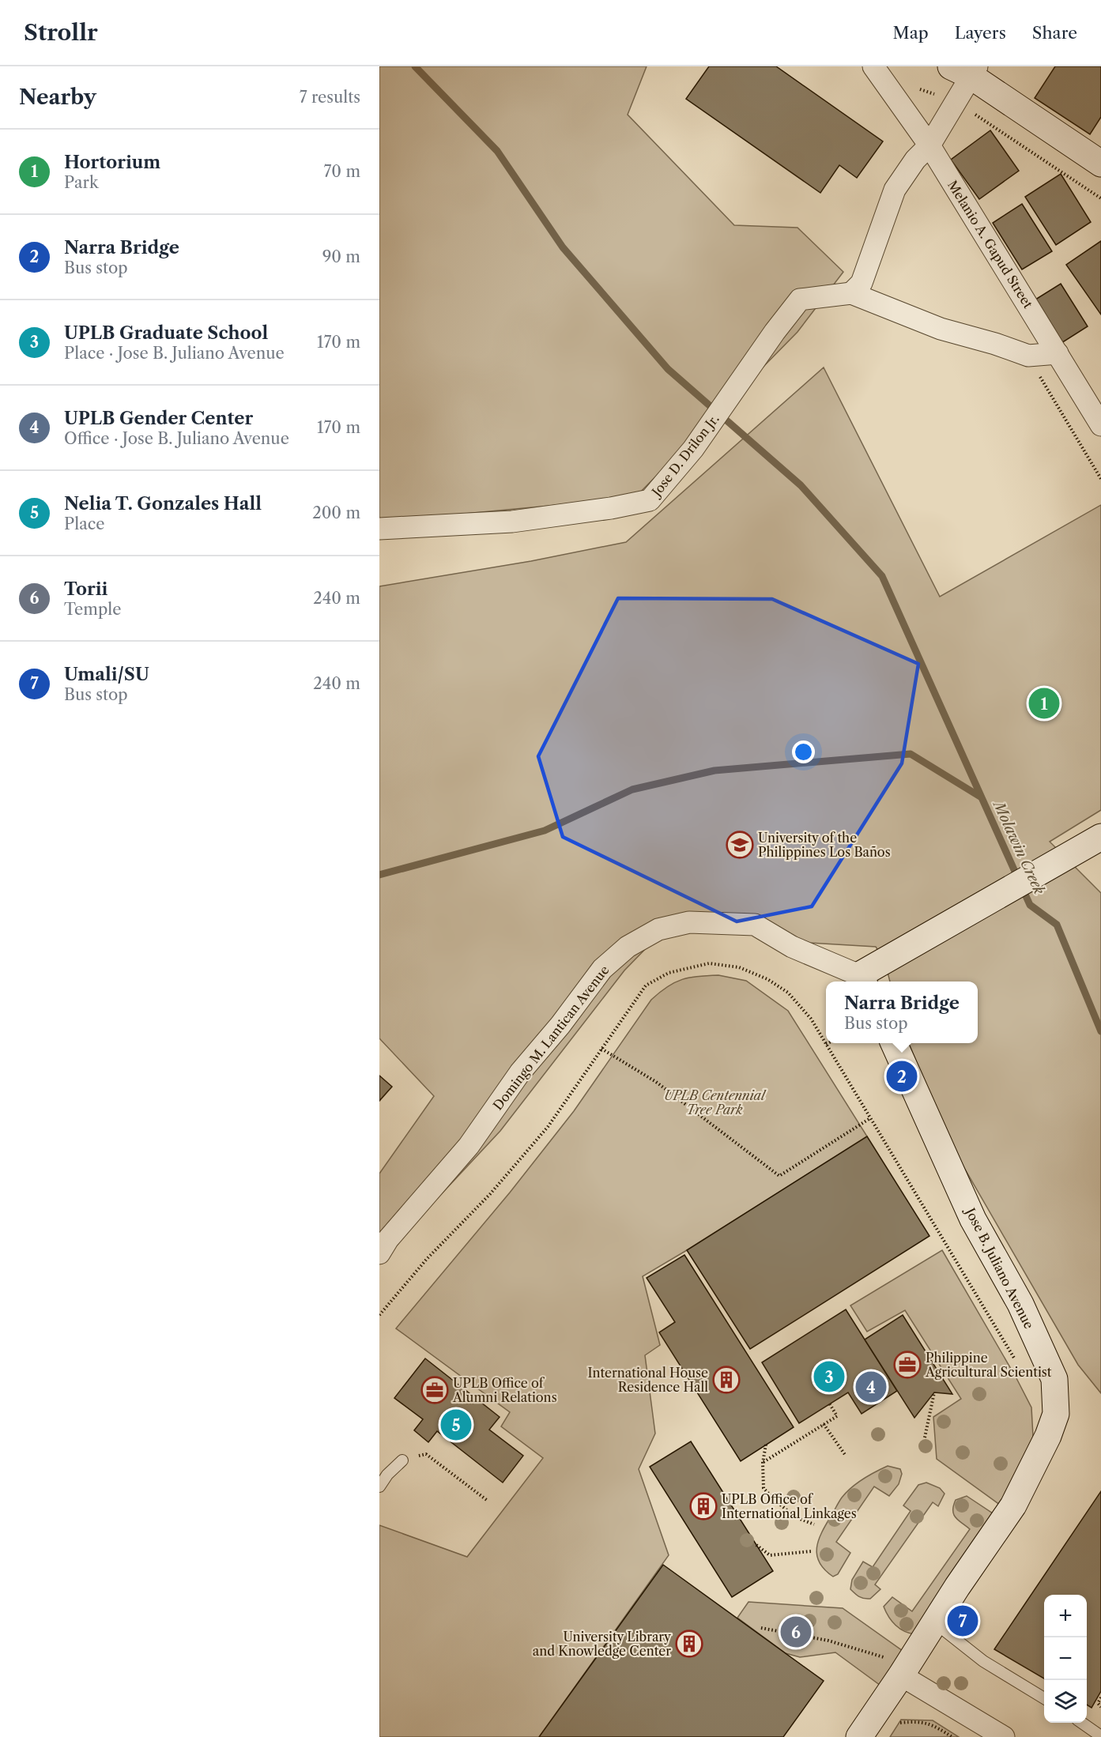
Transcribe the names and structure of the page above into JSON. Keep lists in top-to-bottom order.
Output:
{
  "streets": {
    "street": [
      "Melanio A. Gapud Street",
      "Jose D. Drilon Jr.",
      "Domingo M. Lantican Avenue",
      "Jose B. Juliano Avenue"
    ]
  },
  "crossings": [
    ["Melanio A. Gapud Street", "Jose D. Drilon Jr."]
  ],
  "water": ["Molawin Creek"],
  "parks": ["UPLB Centennial Tree Park"],
  "places": {
    "school or university": ["University of the Philippines Los Baños"],
    "office": ["Philippine Agricultural Scientist", "UPLB Office of Alumni Relations"],
    "building": ["International House Residence Hall", "UPLB Office of International Linkages", "University Library and Knowledge Center"]
  },
  "page": {
    "header": "Strollr",
    "nav": ["Map", "Layers", "Share"],
    "heading": ["Nearby", "7 results"],
    "list": [
      {
        "mark": "1",
        "name": "Hortorium",
        "note": "Park",
        "value": "70 m"
      },
      {
        "mark": "2",
        "name": "Narra Bridge",
        "note": "Bus stop",
        "value": "90 m"
      },
      {
        "mark": "3",
        "name": "UPLB Graduate School",
        "note": "Place · Jose B. Juliano Avenue",
        "value": "170 m"
      },
      {
        "mark": "4",
        "name": "UPLB Gender Center",
        "note": "Office · Jose B. Juliano Avenue",
        "value": "170 m"
      },
      {
        "mark": "5",
        "name": "Nelia T. Gonzales Hall",
        "note": "Place",
        "value": "200 m"
      },
      {
        "mark": "6",
        "name": "Torii",
        "note": "Temple",
        "value": "240 m"
      },
      {
        "mark": "7",
        "name": "Umali/SU",
        "note": "Bus stop",
        "value": "240 m"
      }
    ],
    "pins": [
      "1",
      "2",
      "3",
      "4",
      "5",
      "7",
      "6"
    ],
    "popup": ["Narra Bridge", "Bus stop"],
    "map_buttons": ["+", "−"]
  }
}
